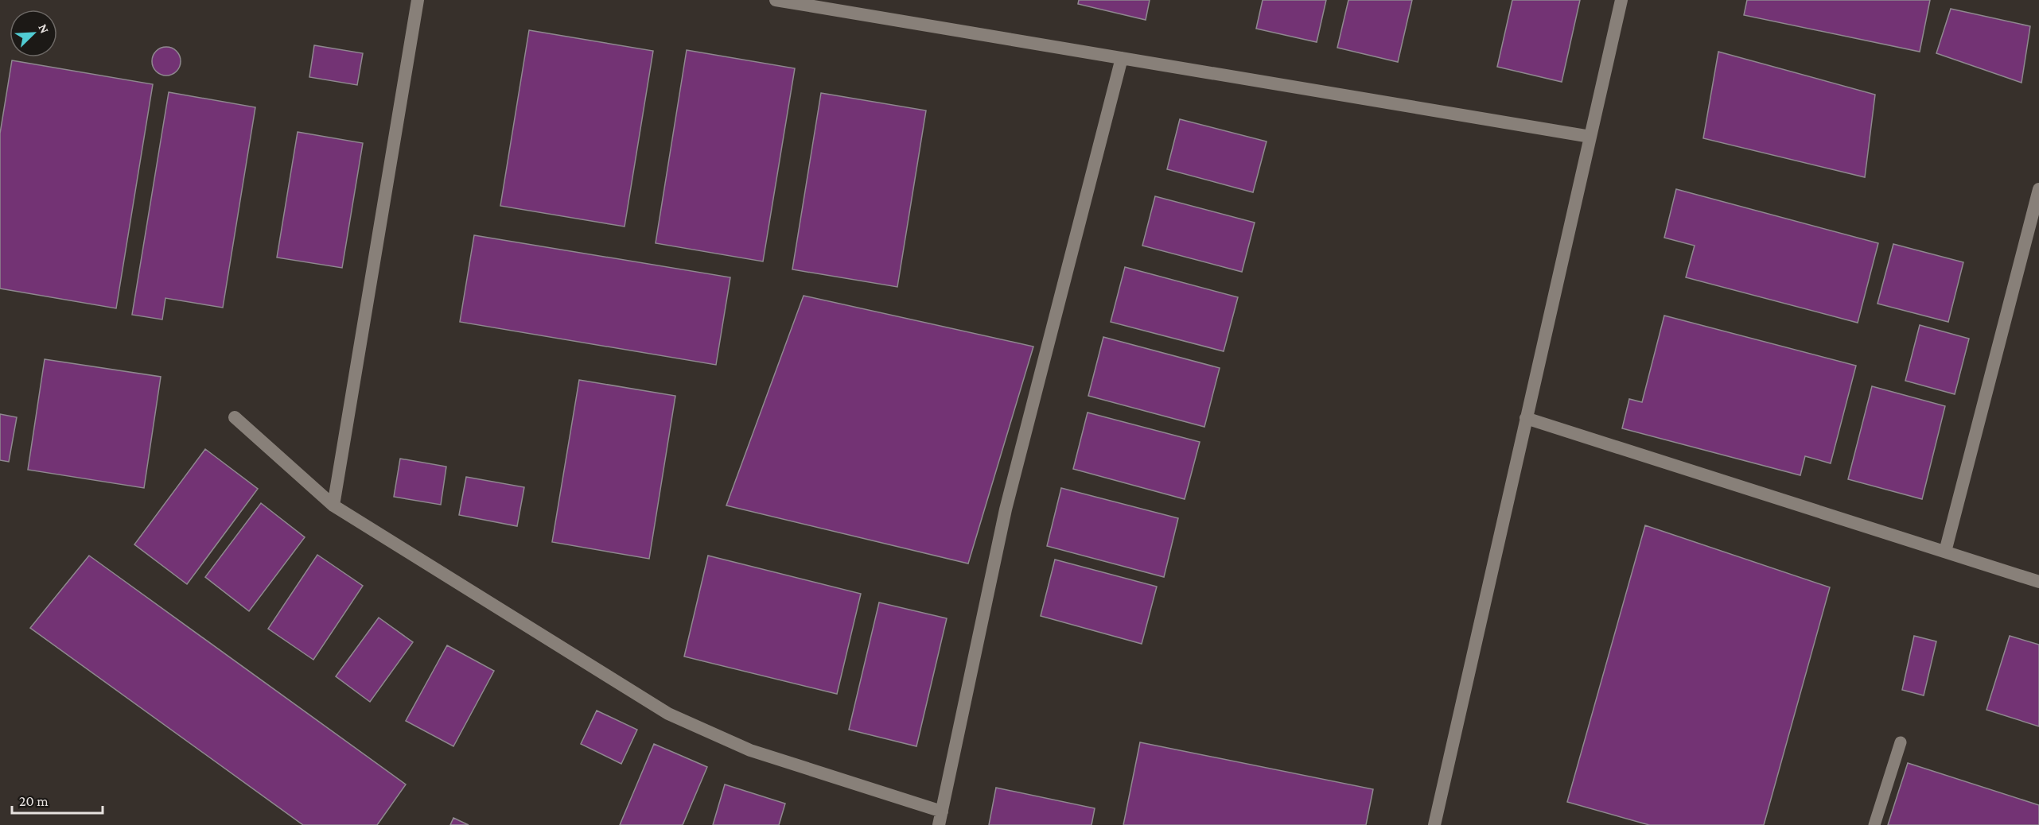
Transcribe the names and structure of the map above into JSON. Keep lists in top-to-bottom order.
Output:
{
  "scale_bar": "20 m",
  "north": "top right"
}
